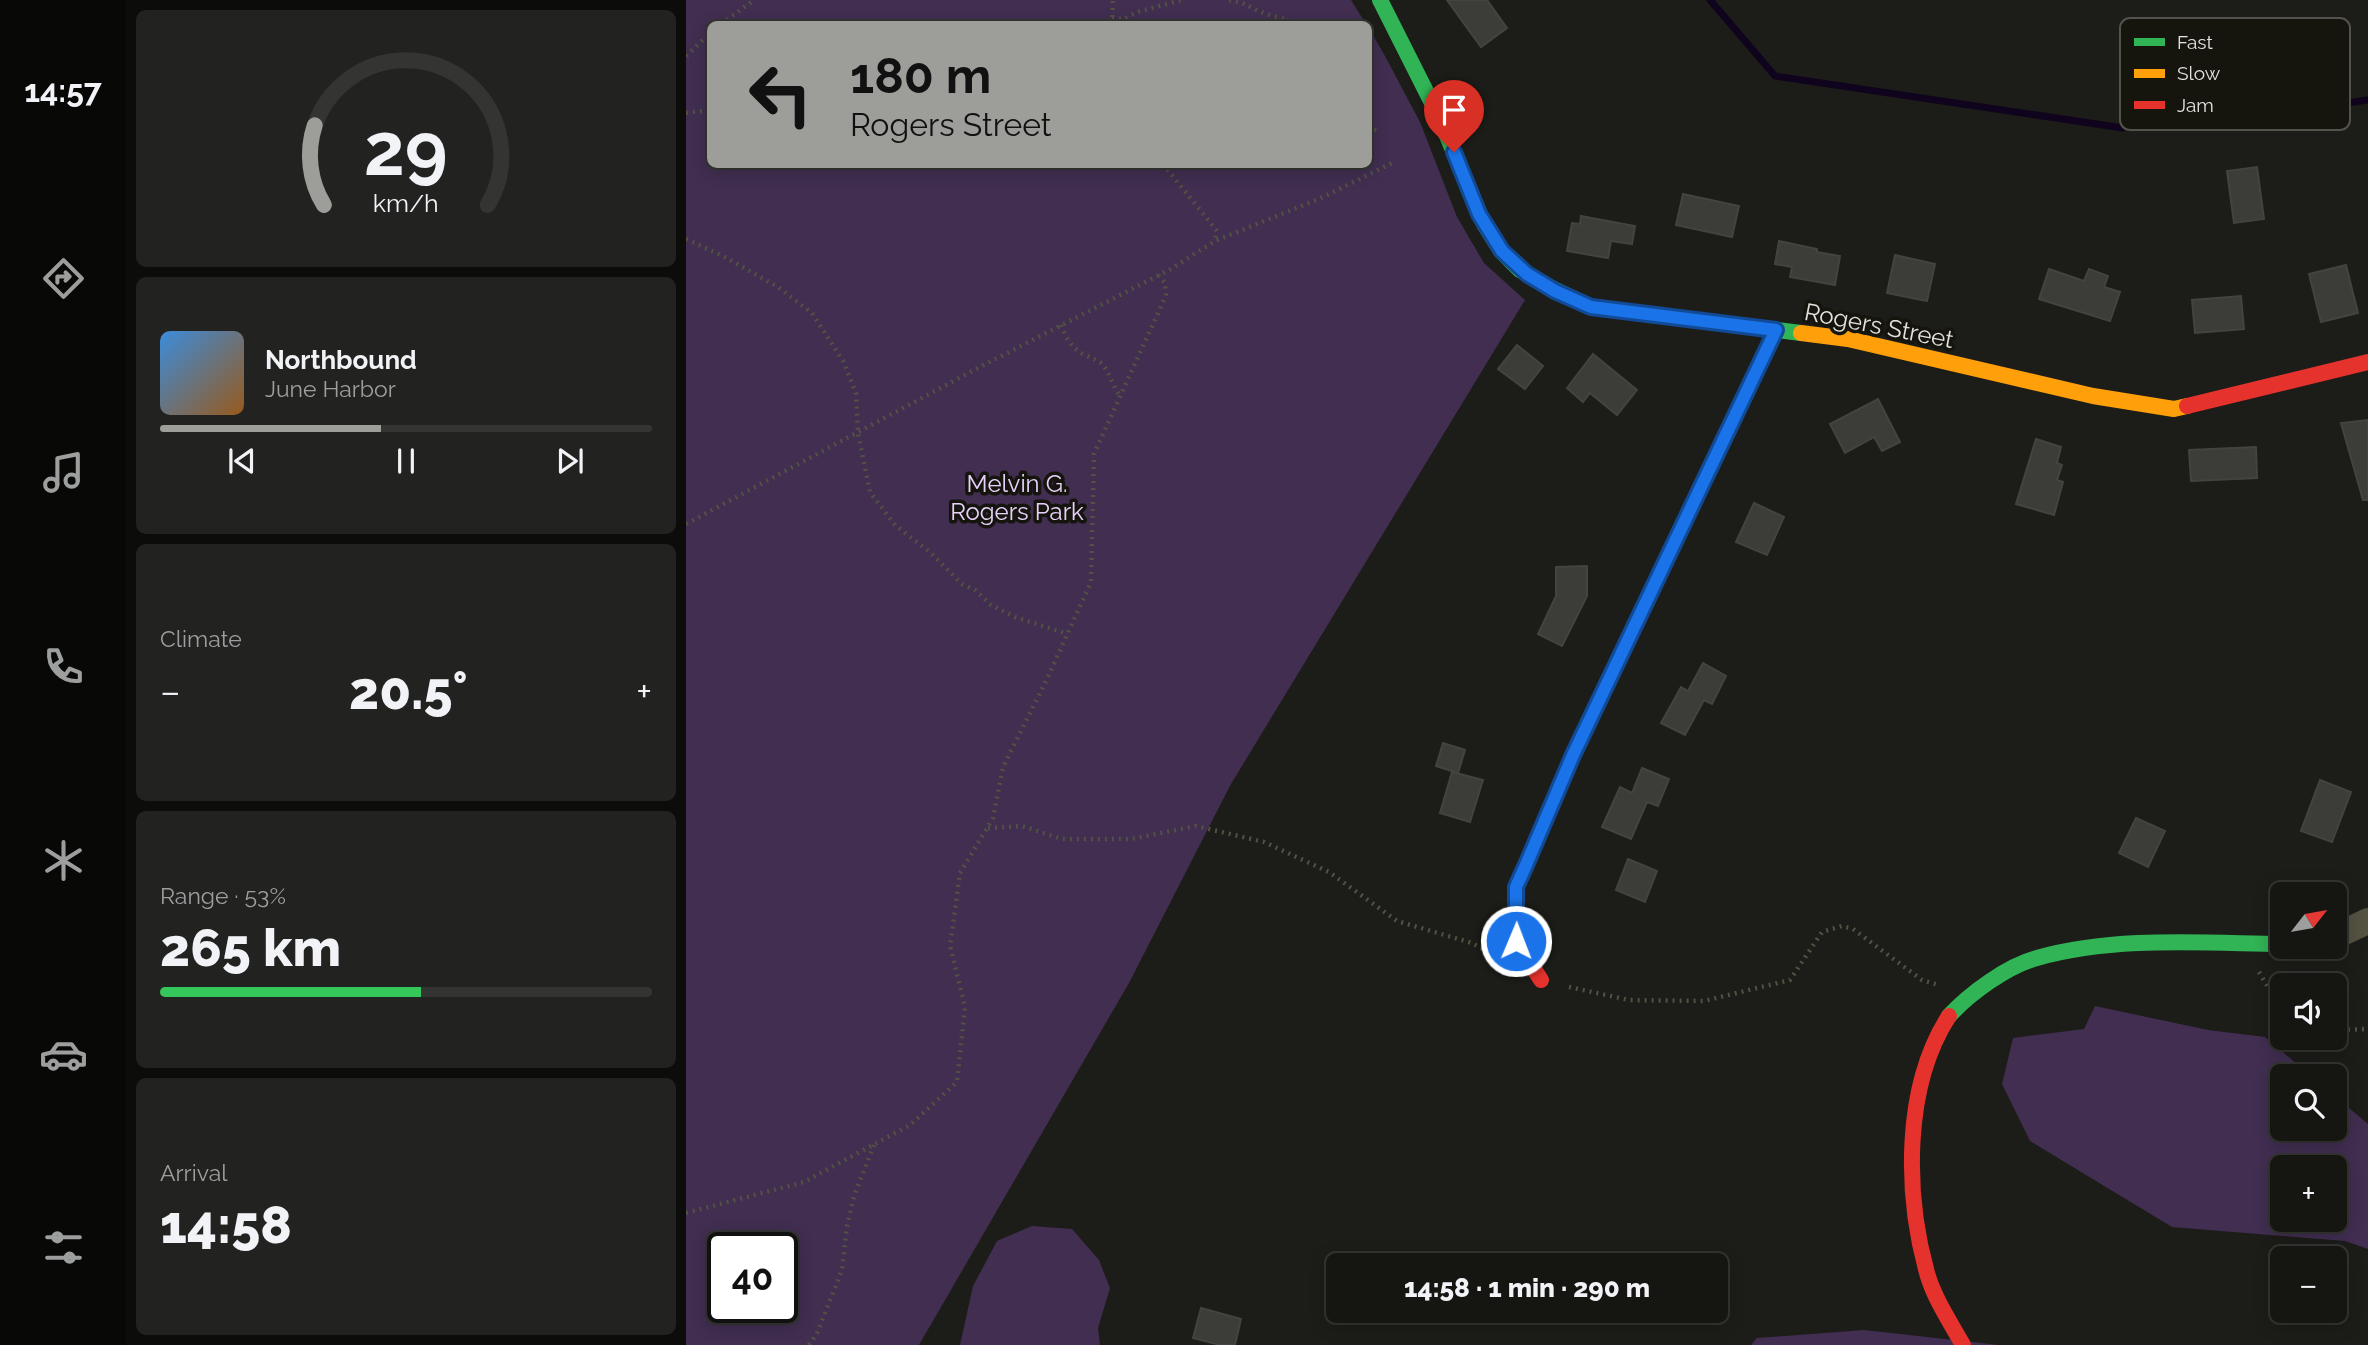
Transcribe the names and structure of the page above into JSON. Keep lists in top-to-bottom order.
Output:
{
  "streets": {
    "street": ["Rogers Street"]
  },
  "parks": ["Melvin G. Rogers Park"],
  "legend": ["Fast", "Slow", "Jam"],
  "north": "top right",
  "page": {
    "tabs": "14:57",
    "turn": ["180 m", "Rogers Street"],
    "song": ["Northbound", "June Harbor"],
    "tile": [
      "Climate",
      ["Range · 53%", "265 km"],
      ["Arrival", "14:58"]
    ],
    "heat": ["−", "20.5°", "+"],
    "map_buttons": ["+", "−"],
    "limit": "40",
    "trip": "14:58 · 1 min · 290 m",
    "gauge": ["29", "km/h"]
  }
}
